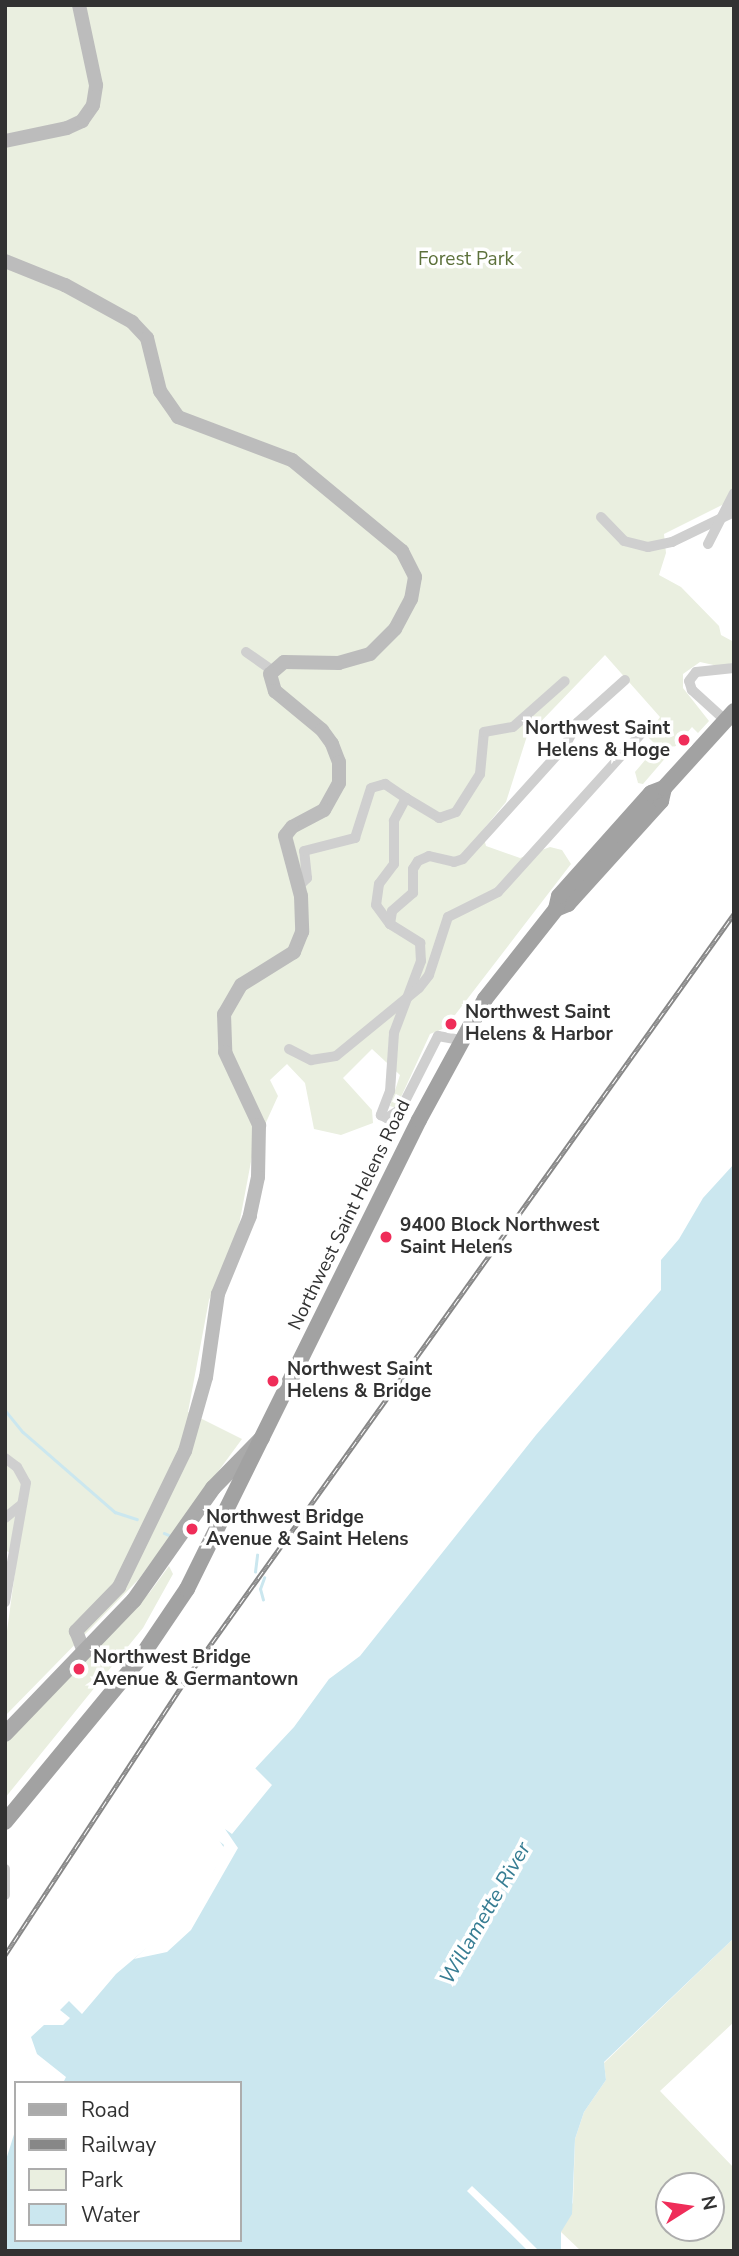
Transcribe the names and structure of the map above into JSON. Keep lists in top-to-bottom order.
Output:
{
  "streets": {
    "highway": ["Northwest Saint Helens Road"]
  },
  "water": ["Willamette River"],
  "parks": ["Forest Park"],
  "places": [
    "Northwest Saint Helens & Hoge",
    "Northwest Saint Helens & Harbor",
    "9400 Block Northwest Saint Helens",
    "Northwest Saint Helens & Bridge",
    "Northwest Bridge Avenue & Saint Helens",
    "Northwest Bridge Avenue & Germantown"
  ],
  "legend": [
    "Road",
    "Railway",
    "Park",
    "Water"
  ],
  "north": "right"
}
